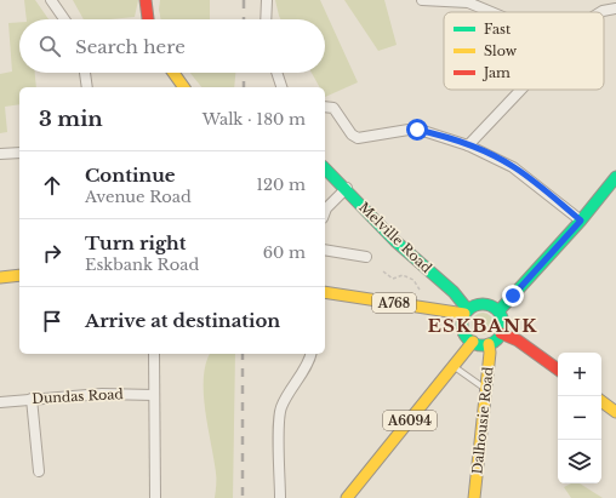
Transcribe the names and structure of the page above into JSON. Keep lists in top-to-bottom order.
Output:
{
  "streets": {
    "main road": [
      "Melville Road",
      "A768",
      "A6094",
      "Dalhousie Road"
    ],
    "street": ["Dundas Road"]
  },
  "crossings": [
    ["Melville Road", "A768"],
    ["Melville Road", "A6094"],
    ["Melville Road", "Dalhousie Road"],
    ["A768", "A6094"],
    ["A768", "Dalhousie Road"],
    ["A6094", "Dalhousie Road"]
  ],
  "districts": ["ESKBANK"],
  "legend": ["Fast", "Slow", "Jam"],
  "page": {
    "search": "Search here",
    "heading": ["3 min", "Walk · 180 m"],
    "list": [
      ["Continue", "Avenue Road", "120 m"],
      ["Turn right", "Eskbank Road", "60 m"],
      "Arrive at destination"
    ],
    "map_buttons": ["+", "−"]
  }
}
